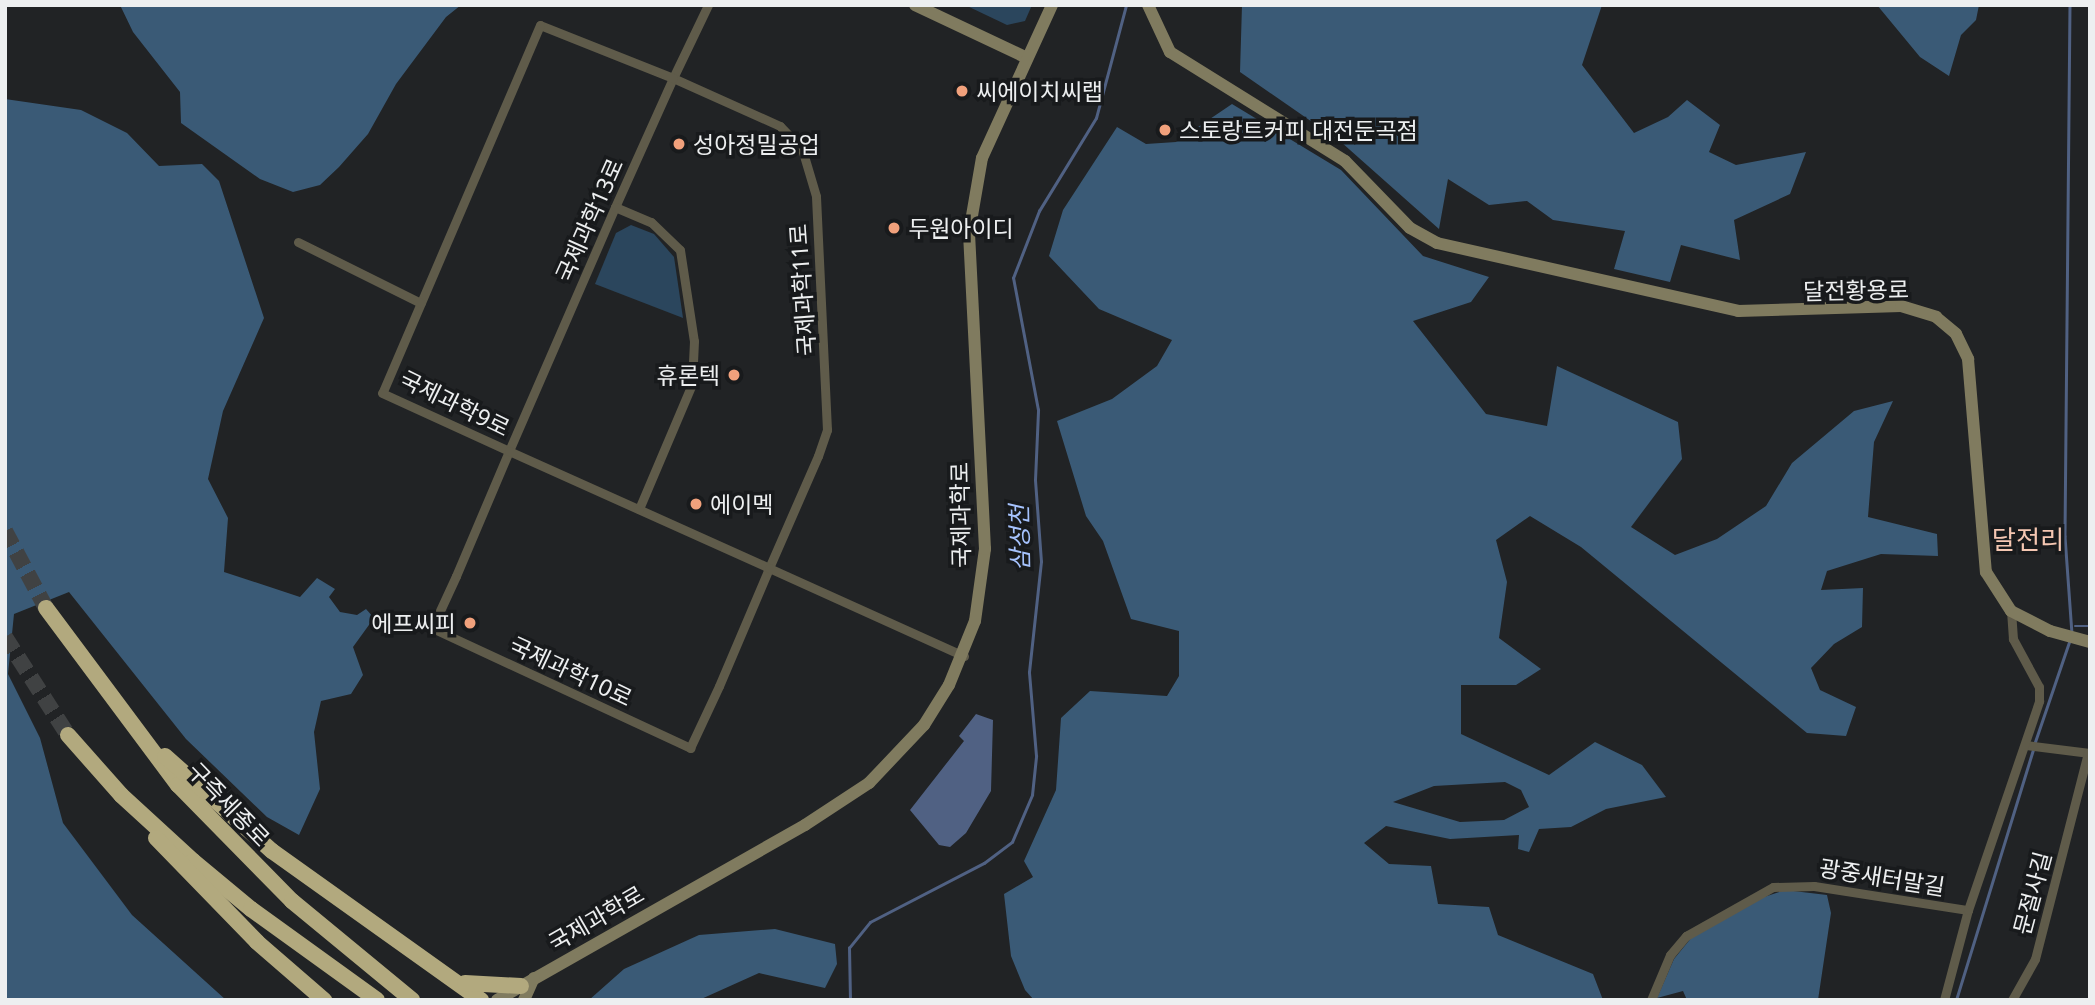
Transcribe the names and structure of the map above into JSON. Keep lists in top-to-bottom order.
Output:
{
  "streets": {
    "highway": ["구즉세종로"],
    "street": [
      "국제과학13로",
      "국제과학11로",
      "달전황용로",
      "국제과학9로",
      "국제과학로",
      "국제과학10로",
      "광중새터말길",
      "문절사길"
    ]
  },
  "crossings": [
    ["국제과학13로", "국제과학11로"],
    ["국제과학13로", "국제과학9로"],
    ["국제과학13로", "국제과학10로"],
    ["국제과학11로", "국제과학9로"],
    ["국제과학11로", "국제과학10로"],
    ["달전황용로", "광중새터말길"],
    ["국제과학9로", "국제과학로"],
    ["국제과학9로", "국제과학10로"]
  ],
  "districts": ["달전리"],
  "water": ["삼성천"],
  "places": [
    "씨에이치씨랩",
    "스토랑트커피 대전둔곡점",
    "성아정밀공업",
    "두원아이디",
    "휴론텍",
    "에이멕",
    "에프씨피"
  ]
}
